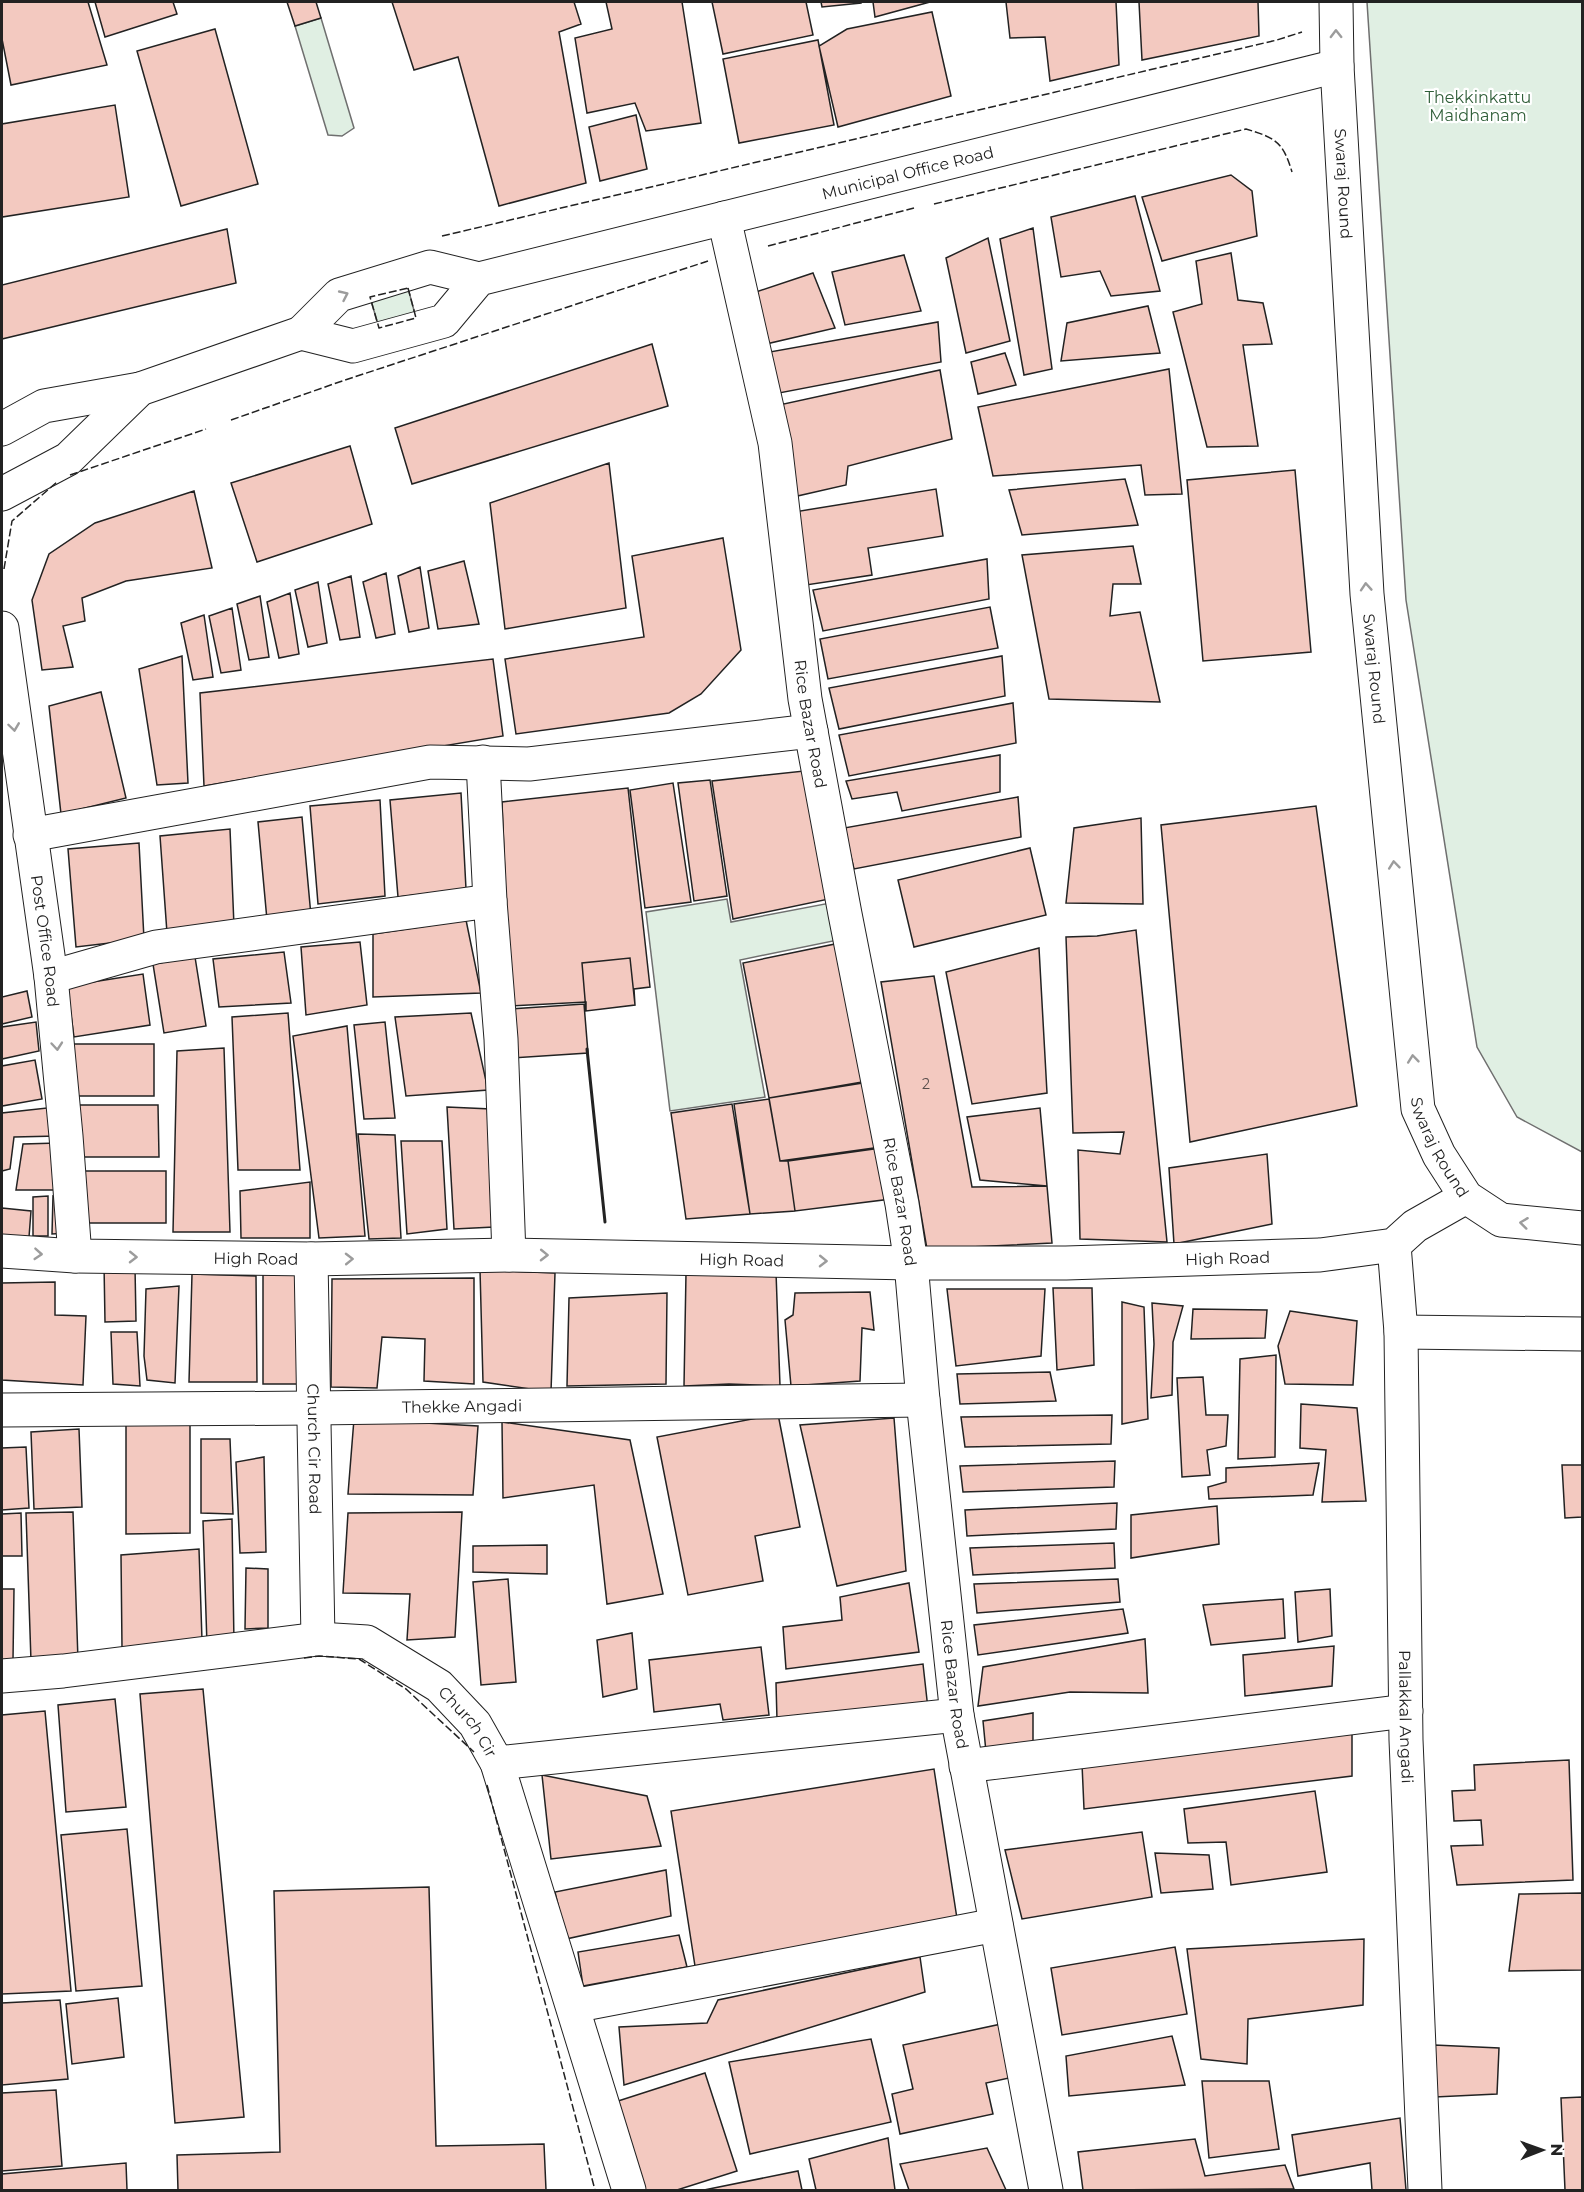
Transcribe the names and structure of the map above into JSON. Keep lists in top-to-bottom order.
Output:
{
  "streets": {
    "street": [
      "Municipal Office Road",
      "Swaraj Round",
      "Rice Bazar Road",
      "Post Office Road",
      "High Road",
      "Thekke Angadi",
      "Church Cir Road",
      "Pallakkal Angadi",
      "Church Cir"
    ]
  },
  "crossings": [
    ["Municipal Office Road", "Swaraj Round"],
    ["Municipal Office Road", "Rice Bazar Road"],
    ["Rice Bazar Road", "High Road"],
    ["Rice Bazar Road", "Thekke Angadi"],
    ["Post Office Road", "High Road"],
    ["High Road", "Church Cir Road"],
    ["High Road", "Pallakkal Angadi"],
    ["Thekke Angadi", "Church Cir Road"],
    ["Church Cir Road", "Church Cir"]
  ],
  "one_way": ["Swaraj Round", "Post Office Road", "High Road"],
  "parks": ["Thekkinkattu Maidhanam"],
  "house_numbers": ["2"],
  "north": "right"
}
